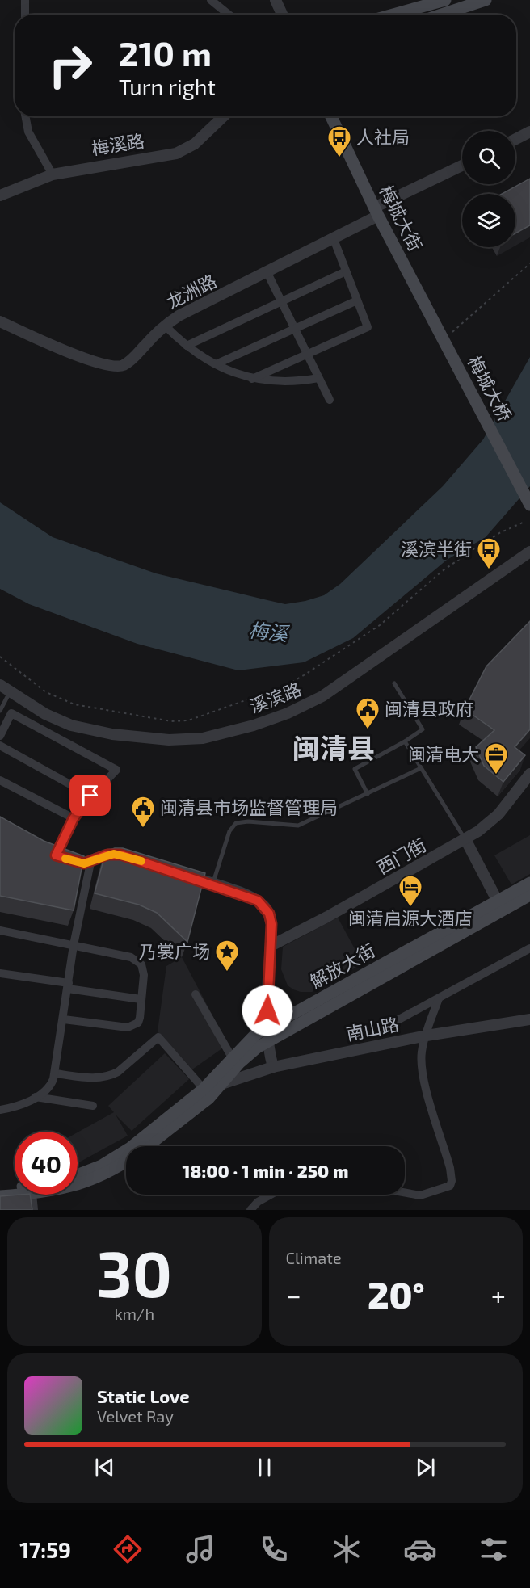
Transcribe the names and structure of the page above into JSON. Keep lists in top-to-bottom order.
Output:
{
  "streets": {
    "main road": ["梅城大街", "梅城大桥", "解放大街"],
    "street": [
      "梅溪路",
      "龙洲路",
      "溪滨路",
      "西门街",
      "南山路"
    ]
  },
  "crossings": [
    ["梅城大街", "龙洲路"],
    ["梅城大街", "梅城大桥"],
    ["解放大街", "南山路"]
  ],
  "districts": ["闽清县"],
  "water": ["梅溪"],
  "places": {
    "bus stop": ["人社局", "溪滨半街"],
    "public building": ["闽清县政府", "闽清县市场监督管理局"],
    "office": ["闽清电大"],
    "hotel": ["闽清启源大酒店"],
    "place": ["乃裳广场"]
  },
  "page": {
    "turn": ["210 m", "Turn right"],
    "limit": "40",
    "trip": "18:00 · 1 min · 250 m",
    "tile": [
      ["30", "km/h"],
      "Climate"
    ],
    "heat": ["−", "20°", "+"],
    "song": ["Static Love", "Velvet Ray"],
    "tabs": "17:59"
  }
}
